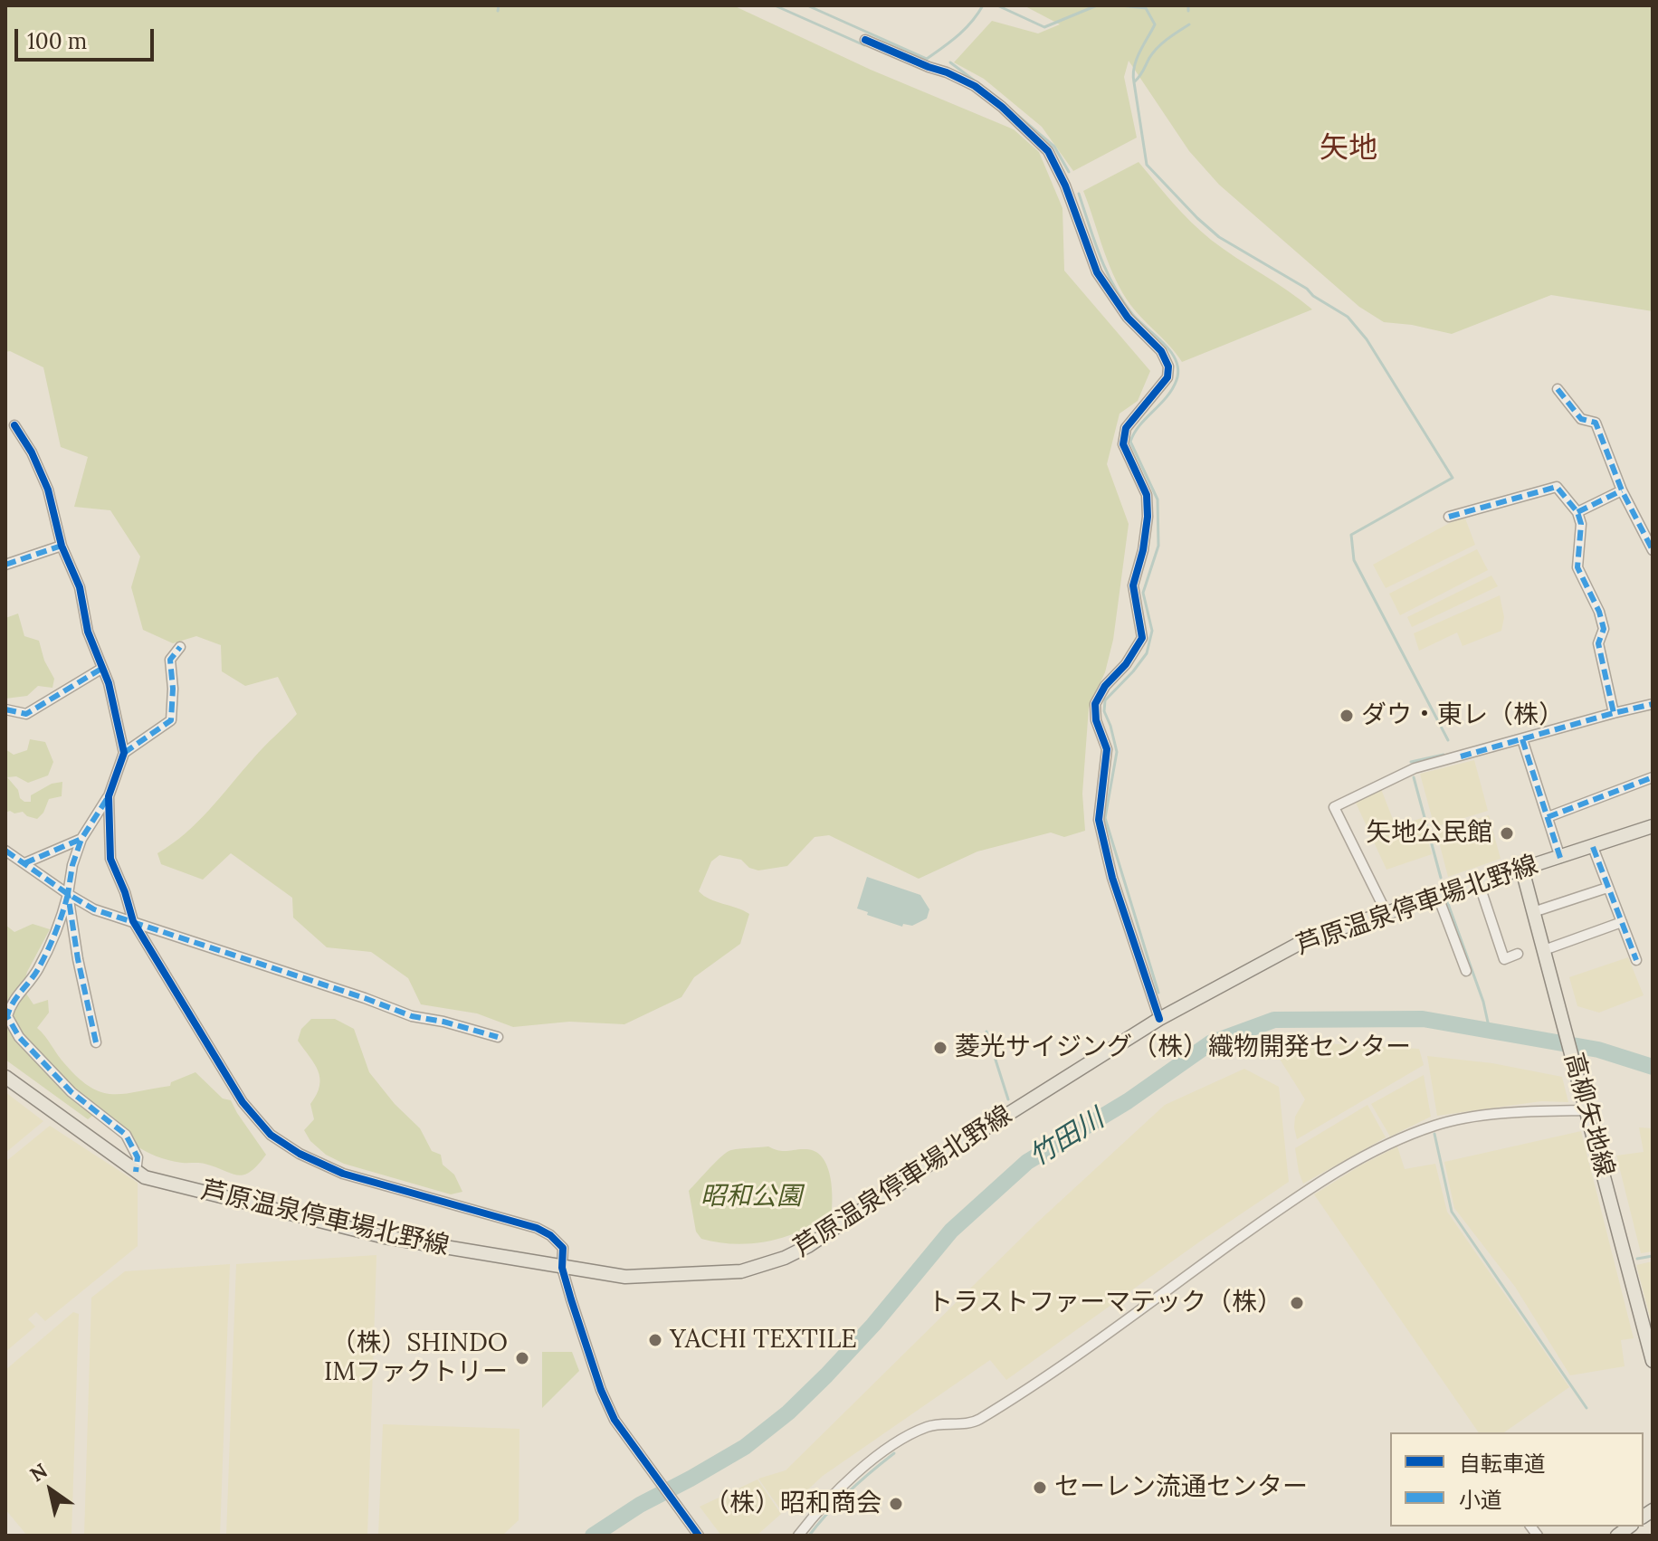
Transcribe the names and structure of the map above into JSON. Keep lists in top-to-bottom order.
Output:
{
  "streets": {
    "main road": ["芦原温泉停車場北野線", "高柳矢地線"]
  },
  "crossings": [
    ["芦原温泉停車場北野線", "高柳矢地線"]
  ],
  "districts": ["矢地"],
  "water": ["竹田川"],
  "parks": ["昭和公園"],
  "places": [
    "ダウ・東レ（株）",
    "矢地公民館",
    "菱光サイジング（株）織物開発センター",
    "トラストファーマテック（株）",
    "YACHI TEXTILE",
    "（株）SHINDO IMファクトリー",
    "セーレン流通センター",
    "（株）昭和商会"
  ],
  "legend": ["自転車道", "小道"],
  "scale_bar": "100 m",
  "north": "top left"
}
